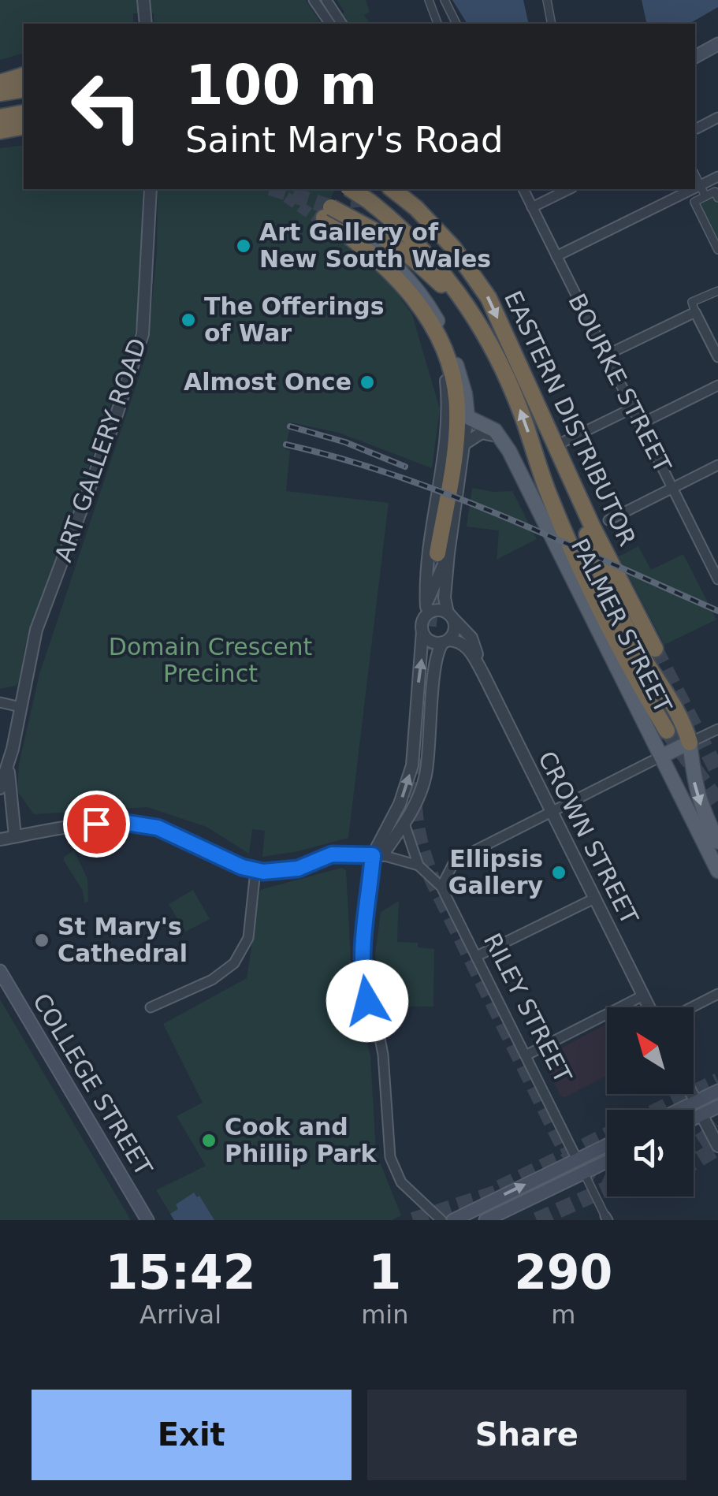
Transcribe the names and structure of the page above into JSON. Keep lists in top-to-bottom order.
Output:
{
  "streets": {
    "highway": ["EASTERN DISTRIBUTOR"],
    "main road": ["PALMER STREET", "RILEY STREET", "COLLEGE STREET"],
    "street": ["BOURKE STREET", "ART GALLERY ROAD", "CROWN STREET"]
  },
  "parks": ["Domain Crescent Precinct"],
  "places": [
    "Art Gallery of New South Wales",
    "The Offerings of War",
    "Almost Once",
    "Ellipsis Gallery",
    "St Mary's Cathedral",
    "Cook and Phillip Park"
  ],
  "north": "top left",
  "page": {
    "turn": ["100 m", "Saint Mary's Road"],
    "eta": [
      "15:42",
      "Arrival",
      "1",
      "min",
      "290",
      "m"
    ],
    "buttons": ["Exit", "Share"]
  }
}
